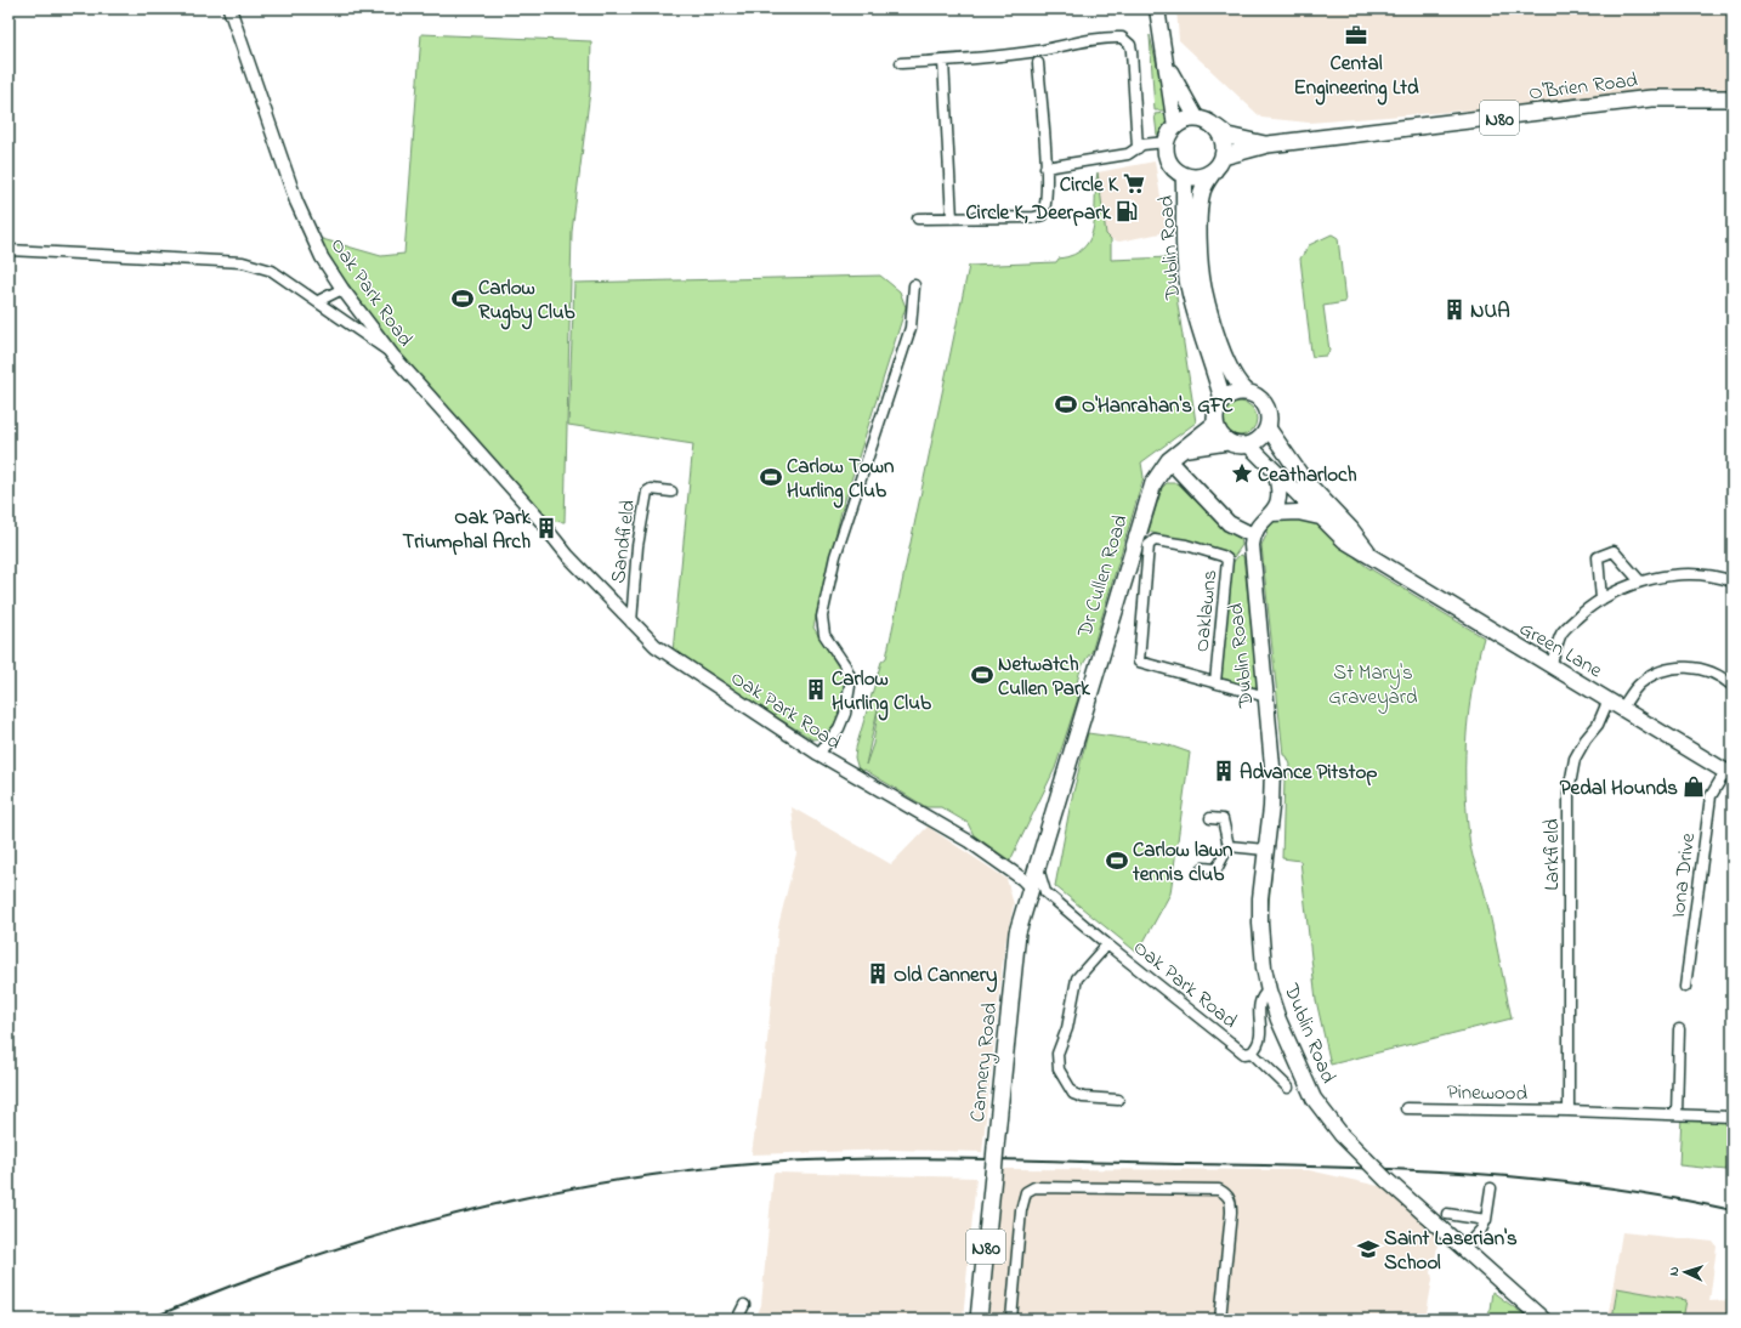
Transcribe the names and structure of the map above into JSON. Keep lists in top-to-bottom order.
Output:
{
  "streets": {
    "main road": [
      "O'Brien Road",
      "N80",
      "Dublin Road",
      "Dr Cullen Road",
      "Green Lane",
      "Cannery Road"
    ],
    "street": [
      "Oak Park Road",
      "Sandfield",
      "Oaklawns",
      "Larkfield",
      "Iona Drive",
      "Pinewood"
    ]
  },
  "crossings": [
    ["O'Brien Road", "N80"],
    ["O'Brien Road", "Dublin Road"],
    ["N80", "Dublin Road"],
    ["N80", "Dr Cullen Road"],
    ["Dublin Road", "Oak Park Road"],
    ["Dublin Road", "Oaklawns"],
    ["Oak Park Road", "Sandfield"],
    ["Oak Park Road", "Dr Cullen Road"],
    ["Oak Park Road", "Cannery Road"],
    ["Dr Cullen Road", "Cannery Road"],
    ["Green Lane", "Larkfield"],
    ["Green Lane", "Iona Drive"],
    ["Larkfield", "Pinewood"]
  ],
  "parks": ["St Mary's Graveyard"],
  "places": {
    "office": ["Cental Engineering Ltd"],
    "supermarket": ["Circle K"],
    "fuel station": ["Circle K, Deerpark"],
    "sports": [
      "Carlow Rugby Club",
      "O'Hanrahan's GFC",
      "Carlow Town Hurling Club",
      "Netwatch Cullen Park",
      "Carlow lawn tennis club"
    ],
    "building": [
      "NUA",
      "Oak Park Triumphal Arch",
      "Carlow Hurling Club",
      "Advance Pitstop",
      "Old Cannery"
    ],
    "place": ["Ceatharloch"],
    "shop": ["Pedal Hounds"],
    "school or university": ["Saint Laserian's School"]
  },
  "north": "left"
}
